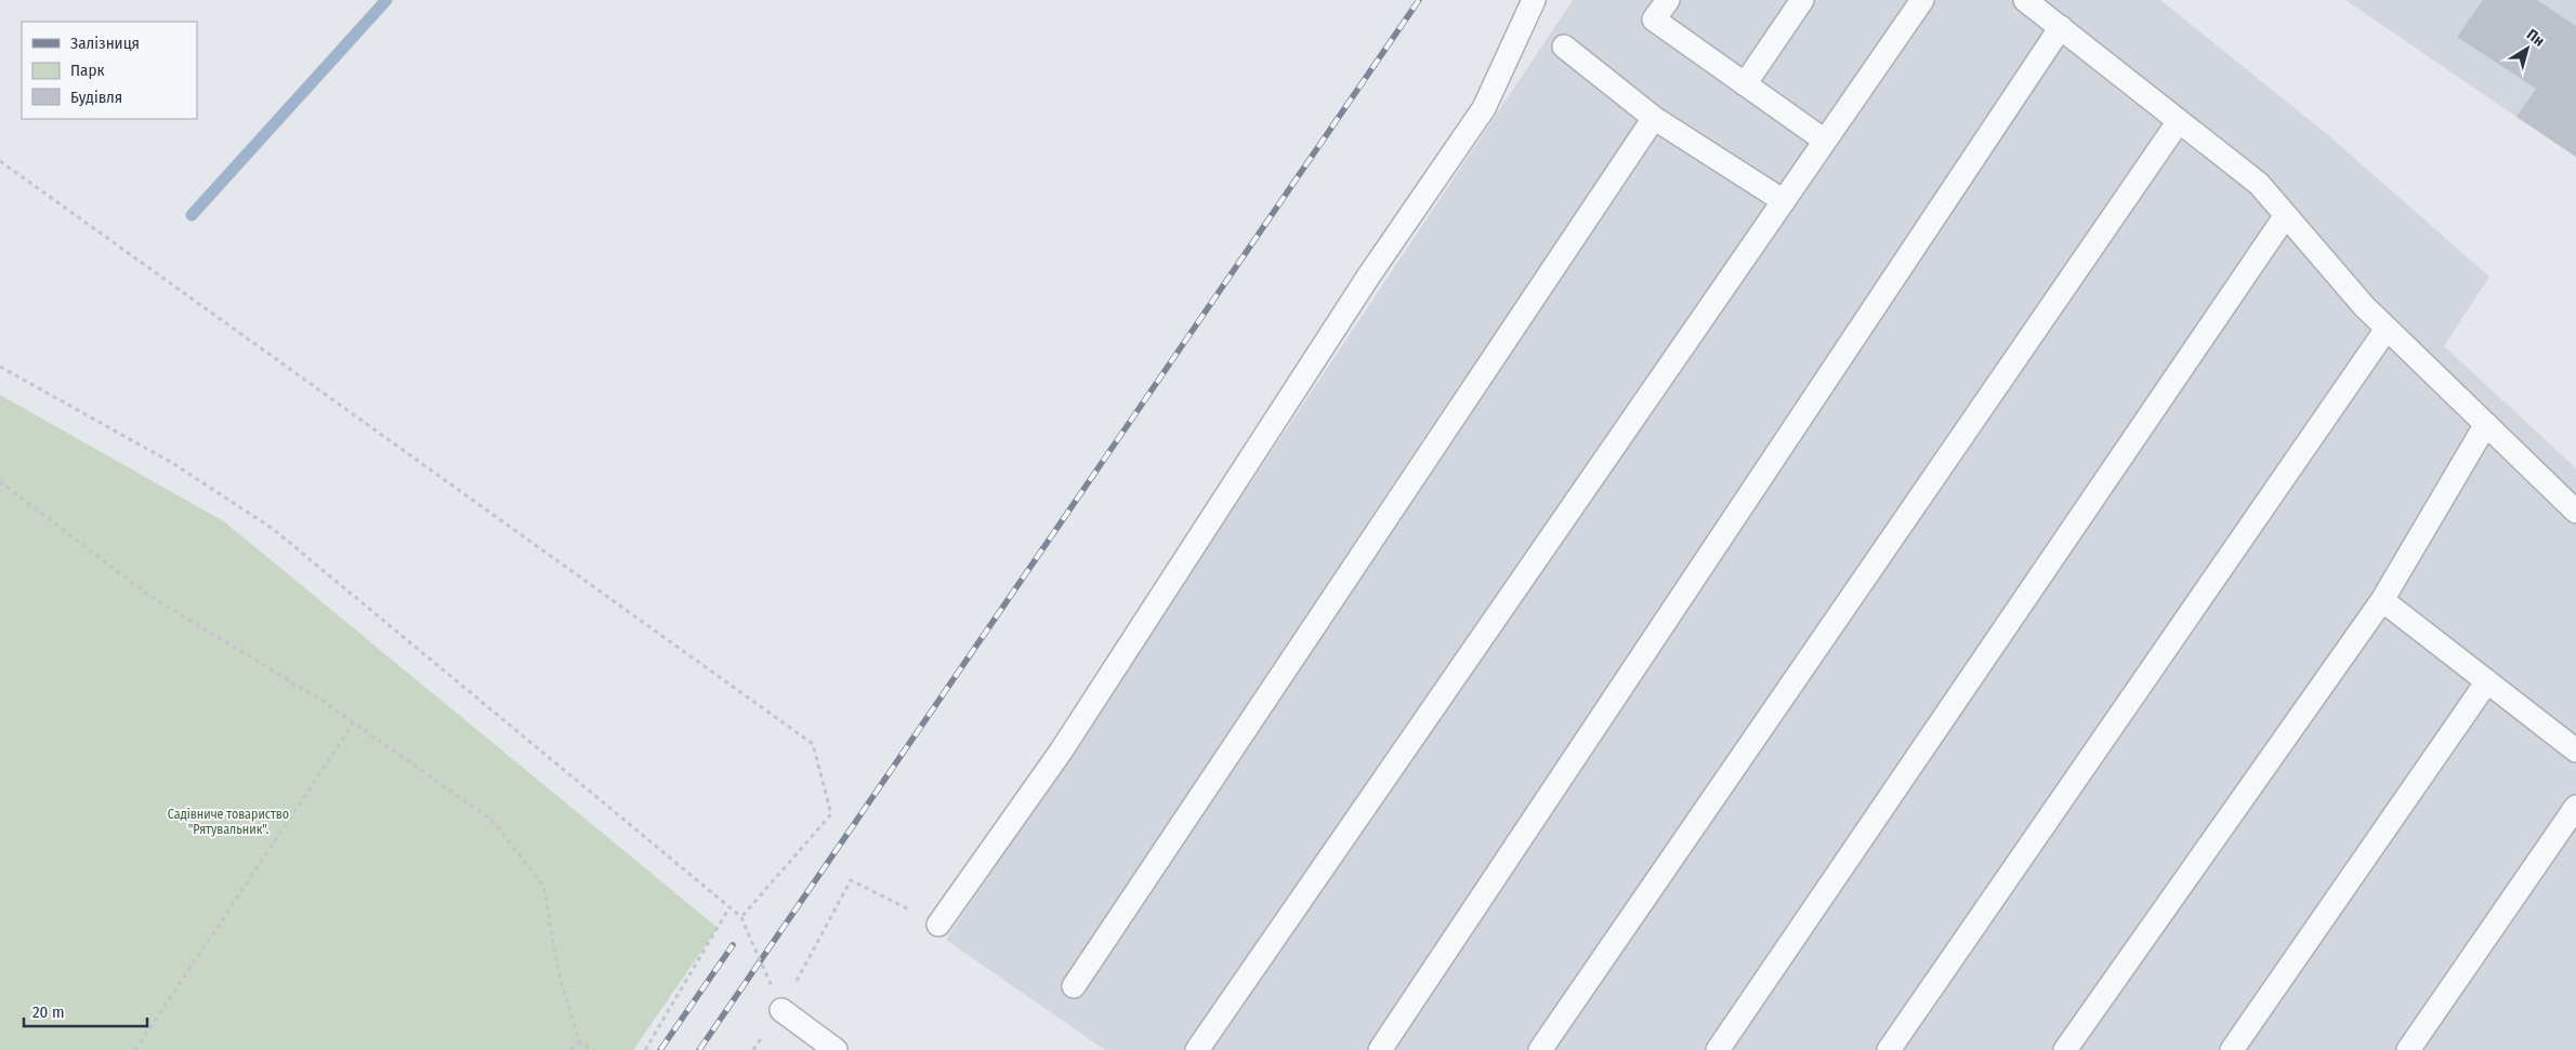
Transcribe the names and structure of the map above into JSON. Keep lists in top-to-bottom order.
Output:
{
  "parks": ["Садівниче товариство \"Рятувальник\"."],
  "legend": ["Залізниця", "Парк", "Будівля"],
  "scale_bar": "20 m",
  "north": "top right"
}
